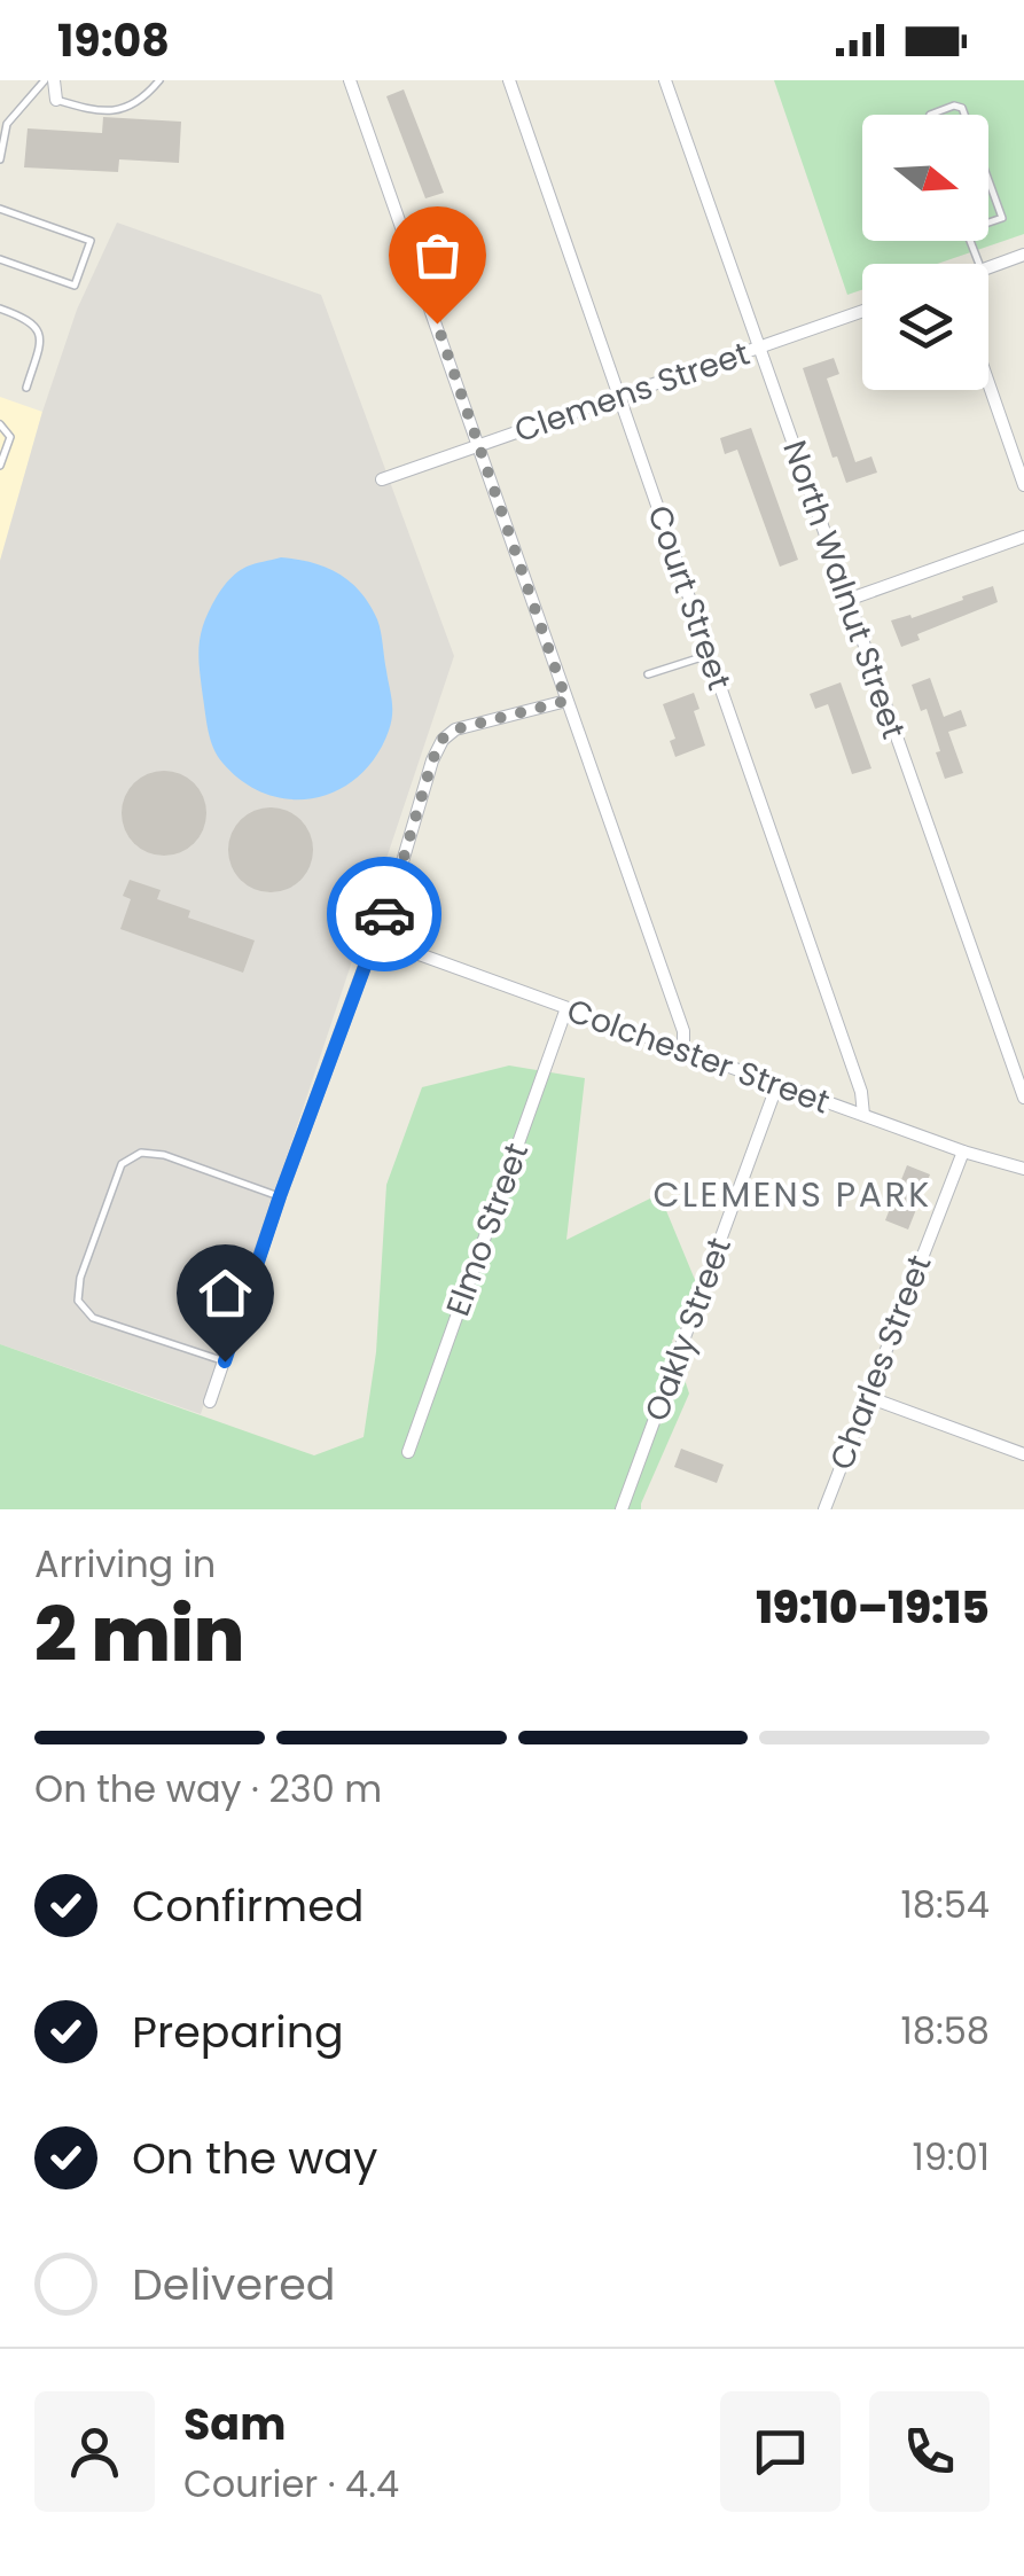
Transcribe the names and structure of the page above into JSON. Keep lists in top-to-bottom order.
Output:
{
  "streets": {
    "street": [
      "Clemens Street",
      "North Walnut Street",
      "Court Street",
      "Colchester Street",
      "Elmo Street",
      "Oakly Street",
      "Charles Street"
    ]
  },
  "crossings": [
    ["Clemens Street", "North Walnut Street"],
    ["Clemens Street", "Court Street"],
    ["Court Street", "Colchester Street"],
    ["Colchester Street", "Elmo Street"],
    ["Colchester Street", "Oakly Street"],
    ["Colchester Street", "Charles Street"]
  ],
  "districts": ["CLEMENS PARK"],
  "north": "right",
  "page": {
    "status": "19:08",
    "heading": ["2 min", "Arriving in", "19:10–19:15"],
    "panel": ["Sam", "Courier · 4.4"],
    "bar": "On the way · 230 m",
    "list": [
      ["Confirmed", "18:54"],
      ["Preparing", "18:58"],
      ["On the way", "19:01"],
      "Delivered"
    ]
  }
}
